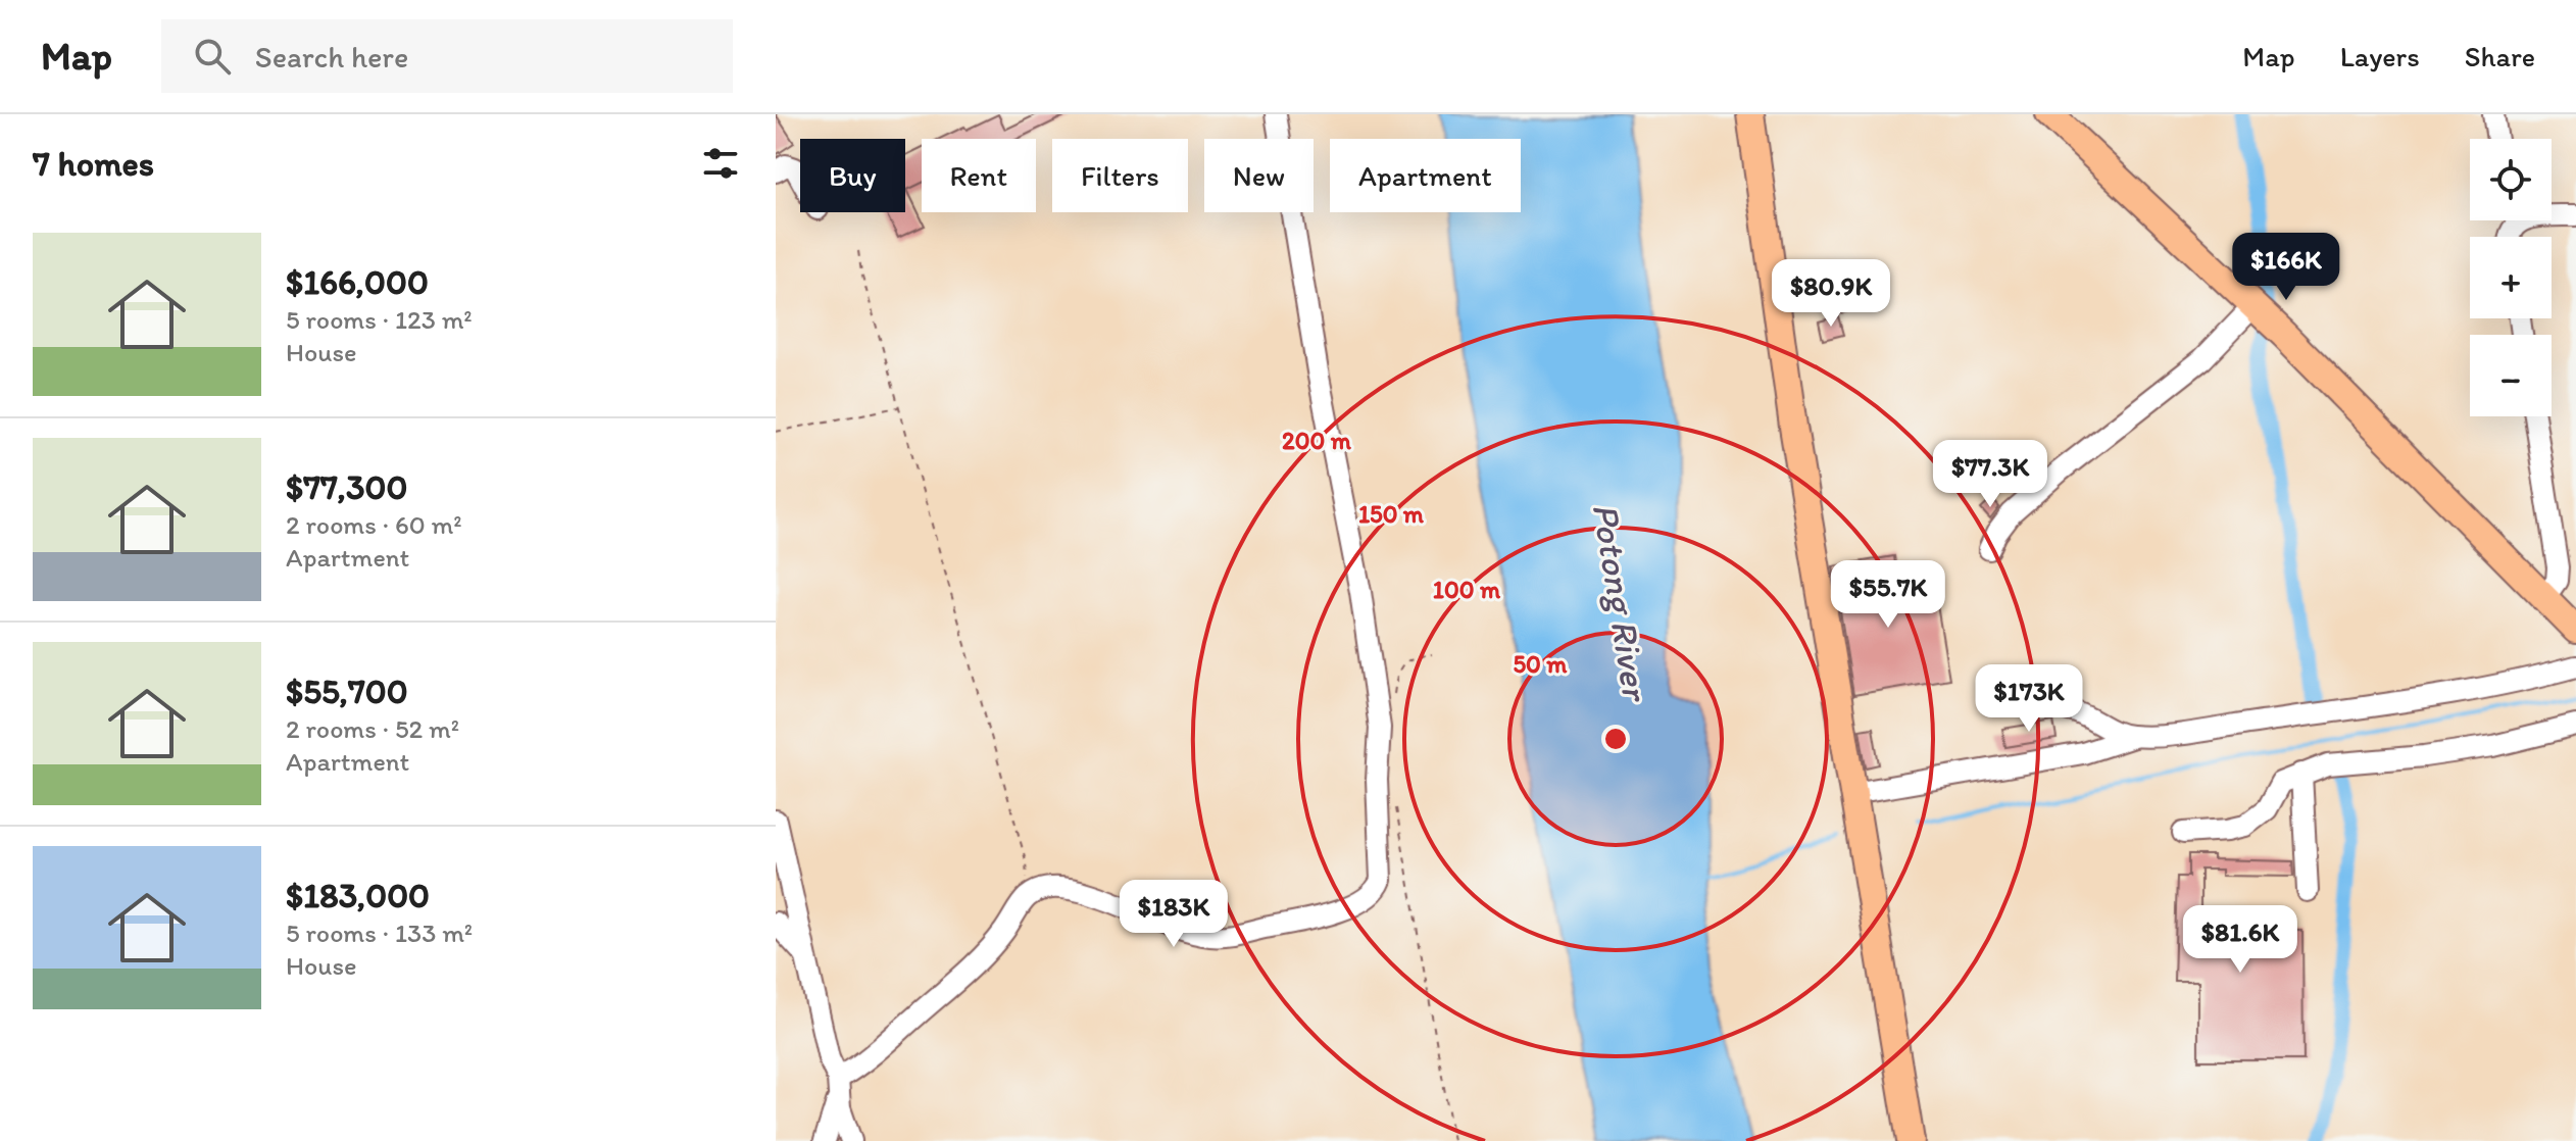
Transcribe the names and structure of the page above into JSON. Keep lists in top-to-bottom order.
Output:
{
  "water": ["Potong River"],
  "page": {
    "header": "Map",
    "search": "Search here",
    "nav": ["Map", "Layers", "Share"],
    "heading": "7 homes",
    "map_buttons": ["+", "−"],
    "chip": [
      "Buy",
      "Rent",
      "Filters",
      "New",
      "Apartment"
    ],
    "list": [
      {
        "name": "$166,000",
        "note": "5 rooms · 123 m² · House"
      },
      {
        "name": "$77,300",
        "note": "2 rooms · 60 m² · Apartment"
      },
      {
        "name": "$55,700",
        "note": "2 rooms · 52 m² · Apartment"
      },
      {
        "name": "$183,000",
        "note": "5 rooms · 133 m² · House"
      }
    ],
    "price": [
      "$166K",
      "$80.9K",
      "$77.3K",
      "$55.7K",
      "$173K",
      "$183K",
      "$81.6K"
    ]
  },
  "rings": [
    "200 m",
    "150 m",
    "100 m",
    "50 m"
  ]
}
